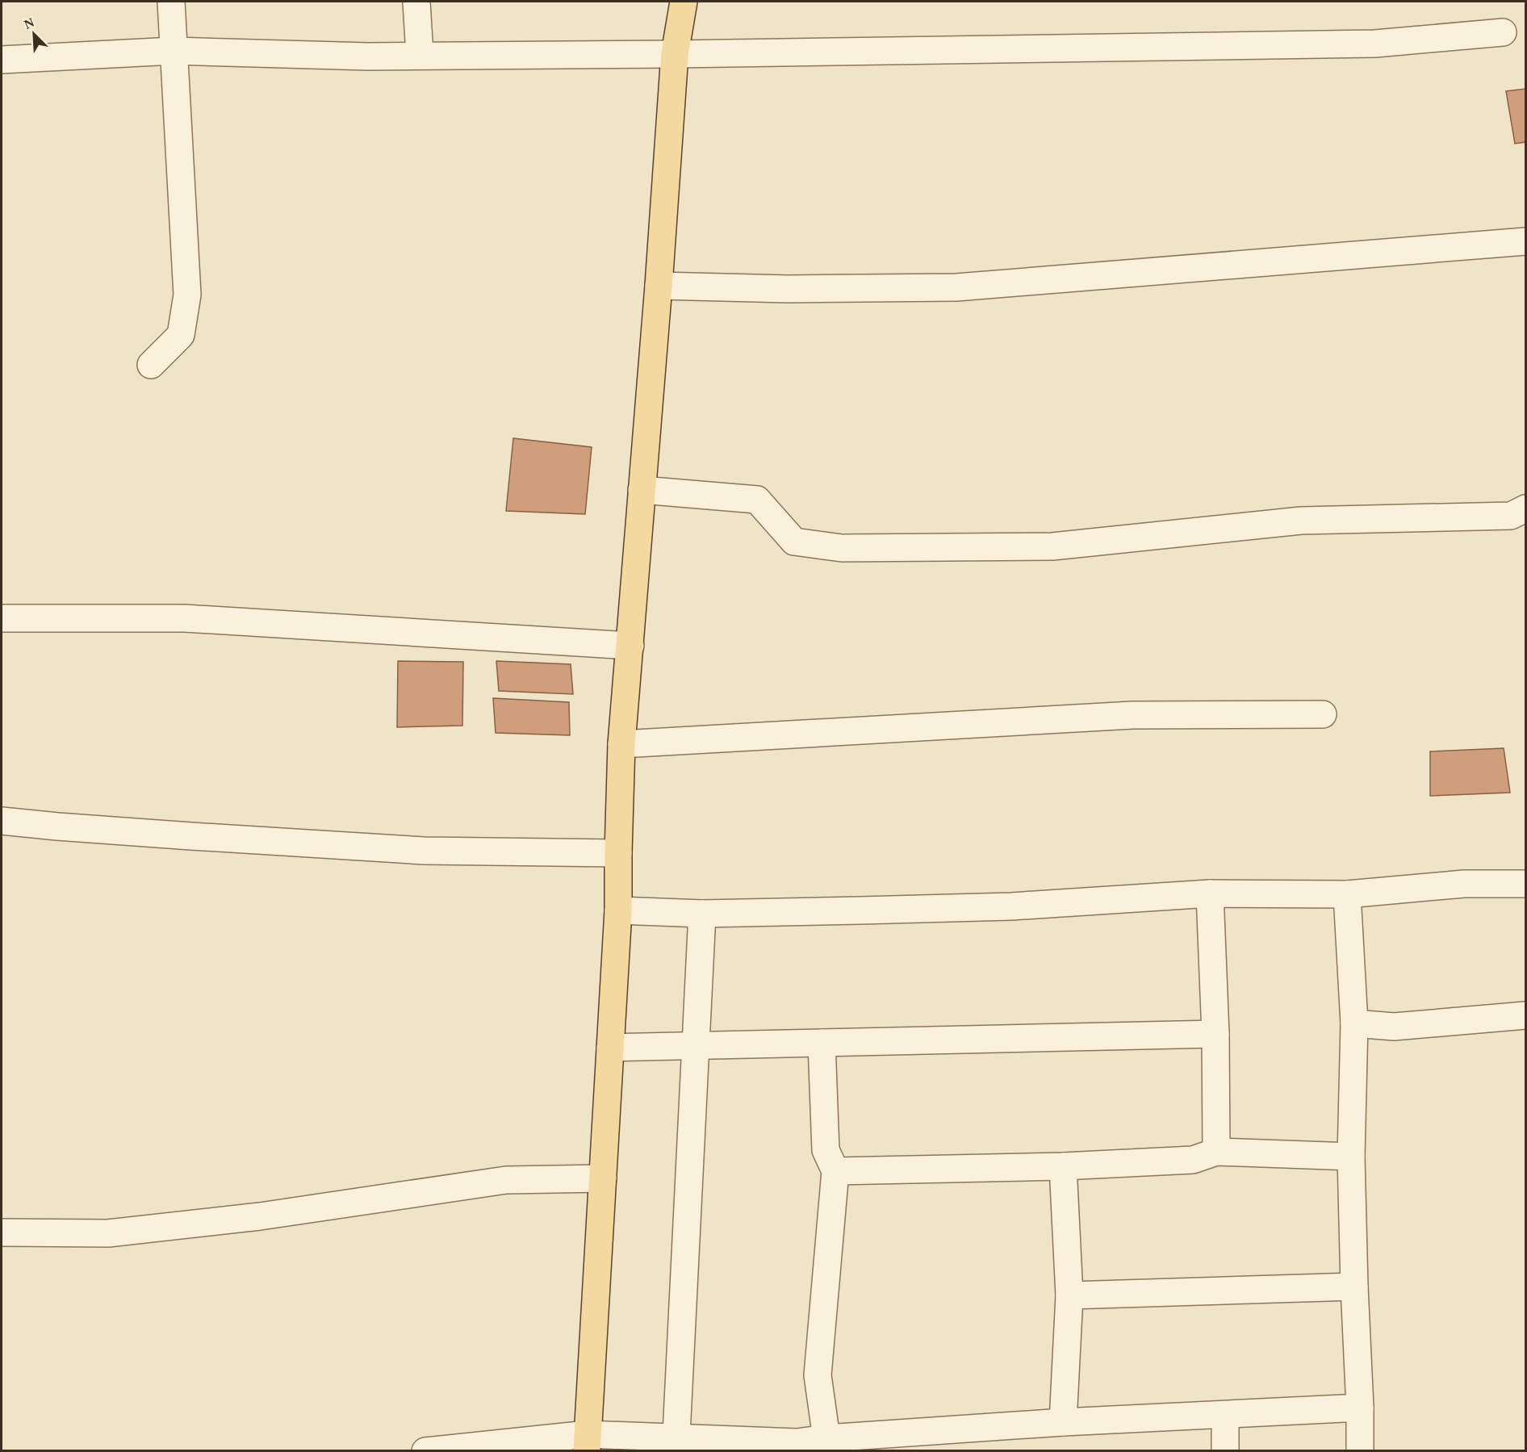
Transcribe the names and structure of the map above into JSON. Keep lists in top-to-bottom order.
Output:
{
  "north": "top left"
}
